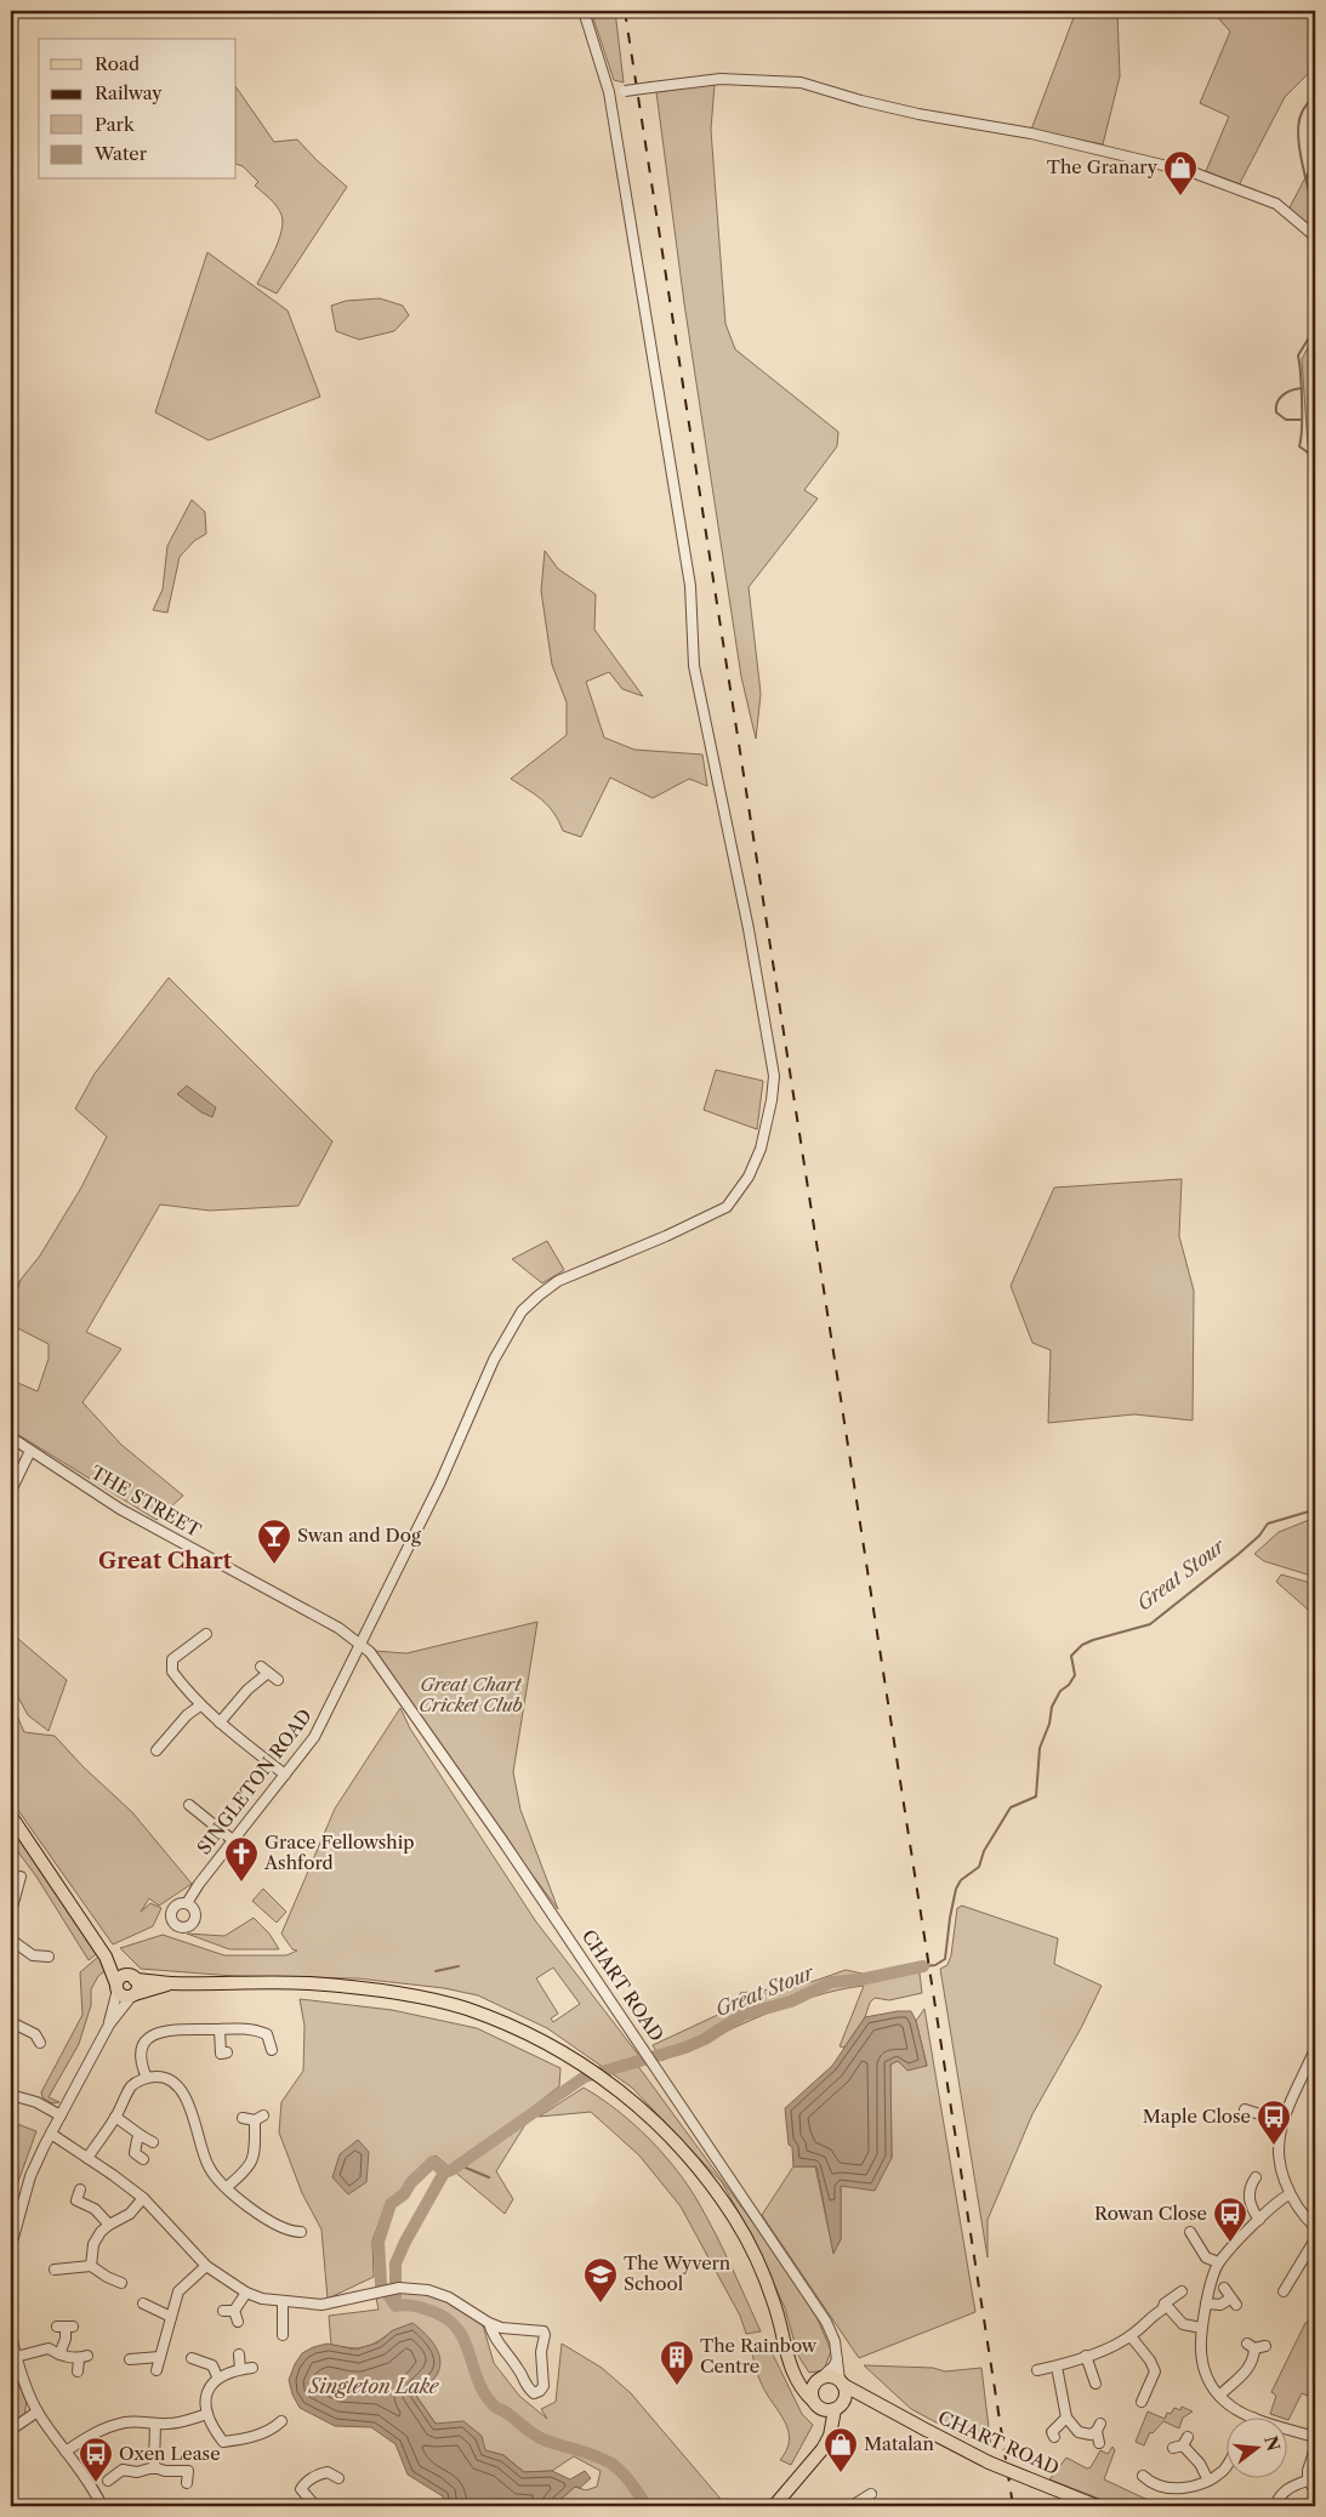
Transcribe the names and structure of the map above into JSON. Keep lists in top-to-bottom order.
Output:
{
  "streets": {
    "main road": ["CHART ROAD"],
    "street": ["THE STREET", "SINGLETON ROAD"]
  },
  "crossings": [
    ["THE STREET", "SINGLETON ROAD"],
    ["THE STREET", "CHART ROAD"],
    ["SINGLETON ROAD", "CHART ROAD"]
  ],
  "districts": ["Great Chart"],
  "water": ["Great Stour", "Singleton Lake"],
  "parks": ["Great Chart Cricket Club"],
  "places": {
    "shop": ["The Granary", "Matalan"],
    "bar": ["Swan and Dog"],
    "church": ["Grace Fellowship Ashford"],
    "bus stop": ["Maple Close", "Rowan Close", "Oxen Lease"],
    "school or university": ["The Wyvern School"],
    "building": ["The Rainbow Centre"]
  },
  "legend": [
    "Road",
    "Railway",
    "Park",
    "Water"
  ],
  "north": "right"
}
